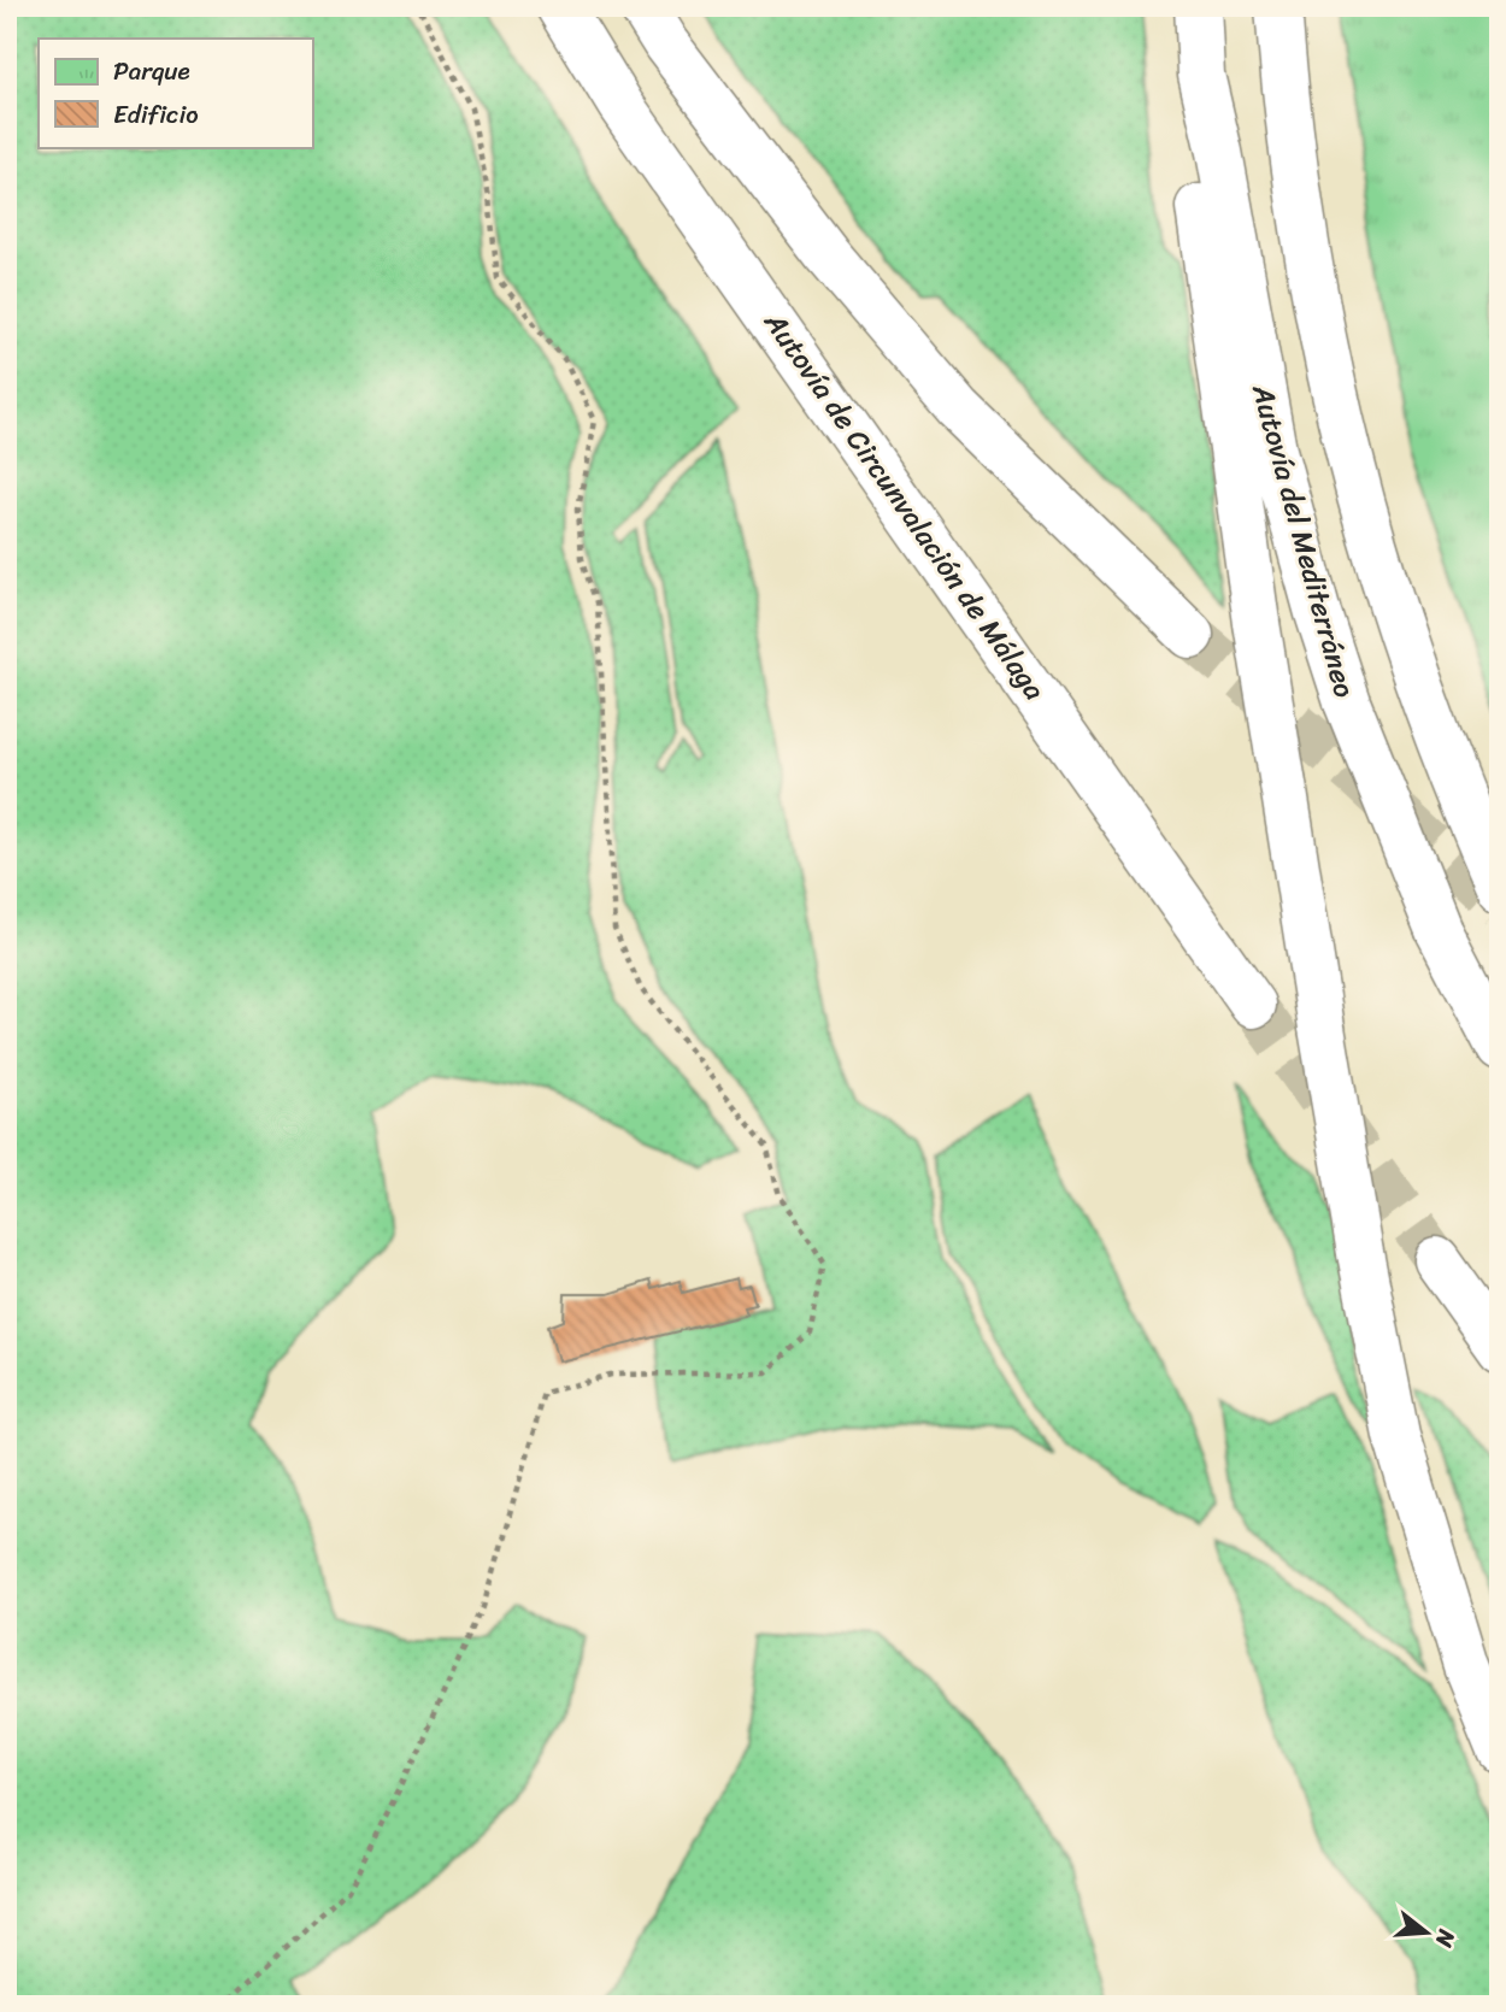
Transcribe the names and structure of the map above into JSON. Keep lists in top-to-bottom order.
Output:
{
  "streets": {
    "highway": ["Autovía de Circunvalación de Málaga", "Autovía del Mediterráneo"]
  },
  "legend": ["Parque", "Edificio"],
  "north": "right"
}
